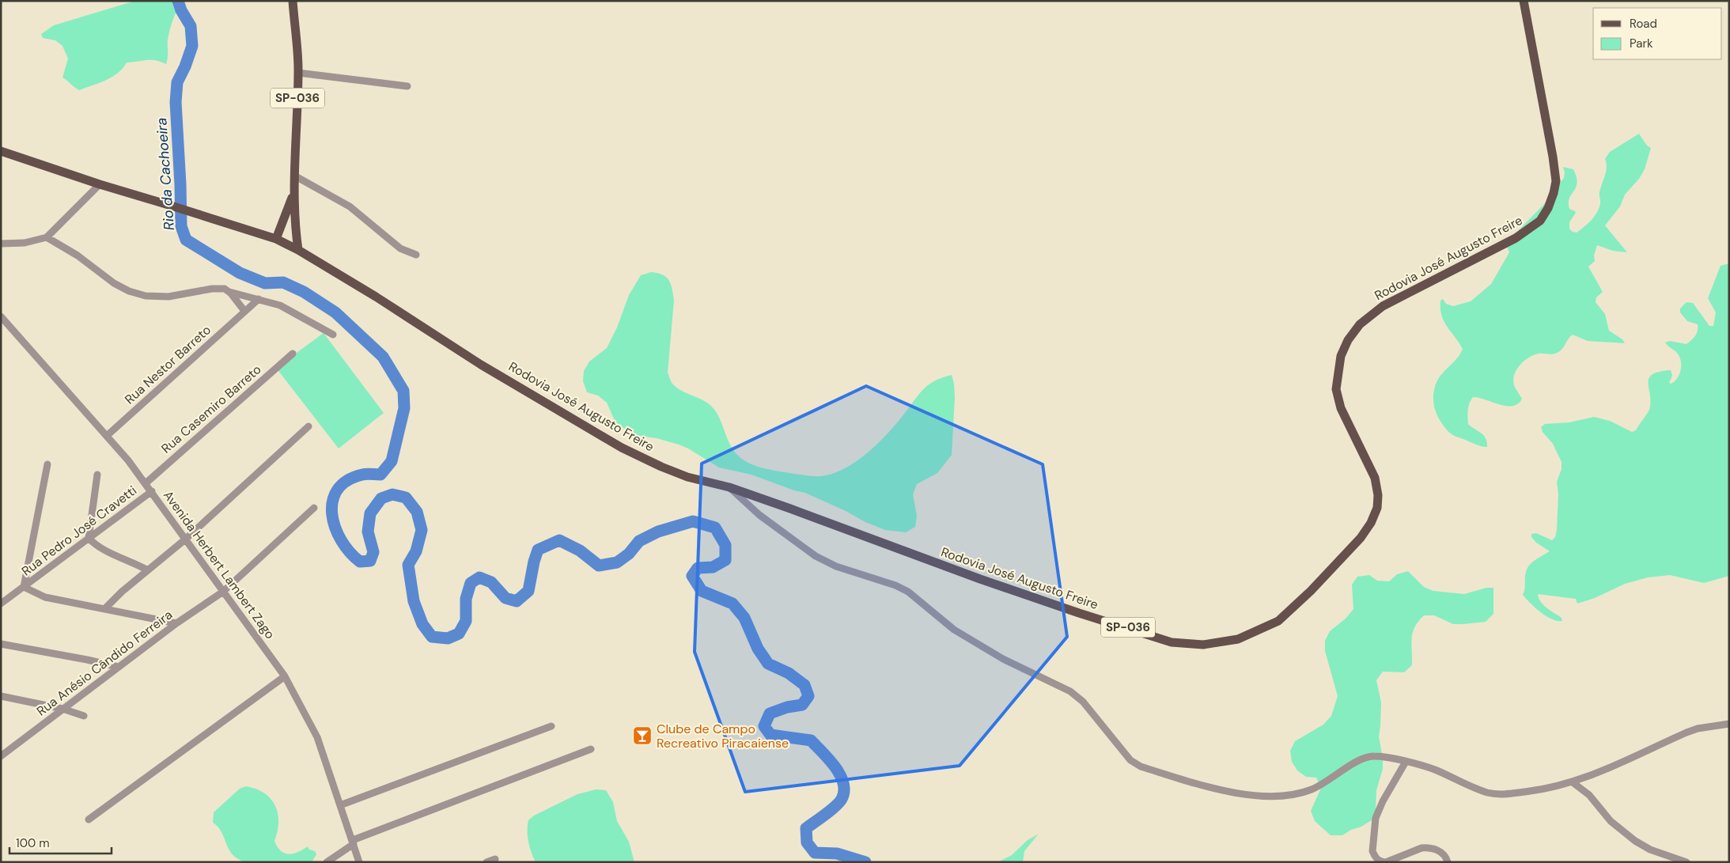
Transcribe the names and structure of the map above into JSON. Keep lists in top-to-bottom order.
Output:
{
  "streets": {
    "main road": ["SP-036", "Rodovia José Augusto Freire"],
    "street": [
      "Rua Nestor Barreto",
      "Rua Casemiro Barreto",
      "Rua Pedro José Cravetti",
      "Avenida Herbert Lambert Zago",
      "Rua Anésio Cândido Ferreira"
    ]
  },
  "crossings": [
    ["SP-036", "Rodovia José Augusto Freire"],
    ["Rua Nestor Barreto", "Avenida Herbert Lambert Zago"],
    ["Rua Casemiro Barreto", "Avenida Herbert Lambert Zago"],
    ["Rua Pedro José Cravetti", "Avenida Herbert Lambert Zago"],
    ["Avenida Herbert Lambert Zago", "Rua Anésio Cândido Ferreira"]
  ],
  "water": ["Rio da Cachoeira"],
  "places": {
    "bar": ["Clube de Campo Recreativo Piracaiense"]
  },
  "legend": ["Road", "Park"],
  "scale_bar": "100 m"
}
